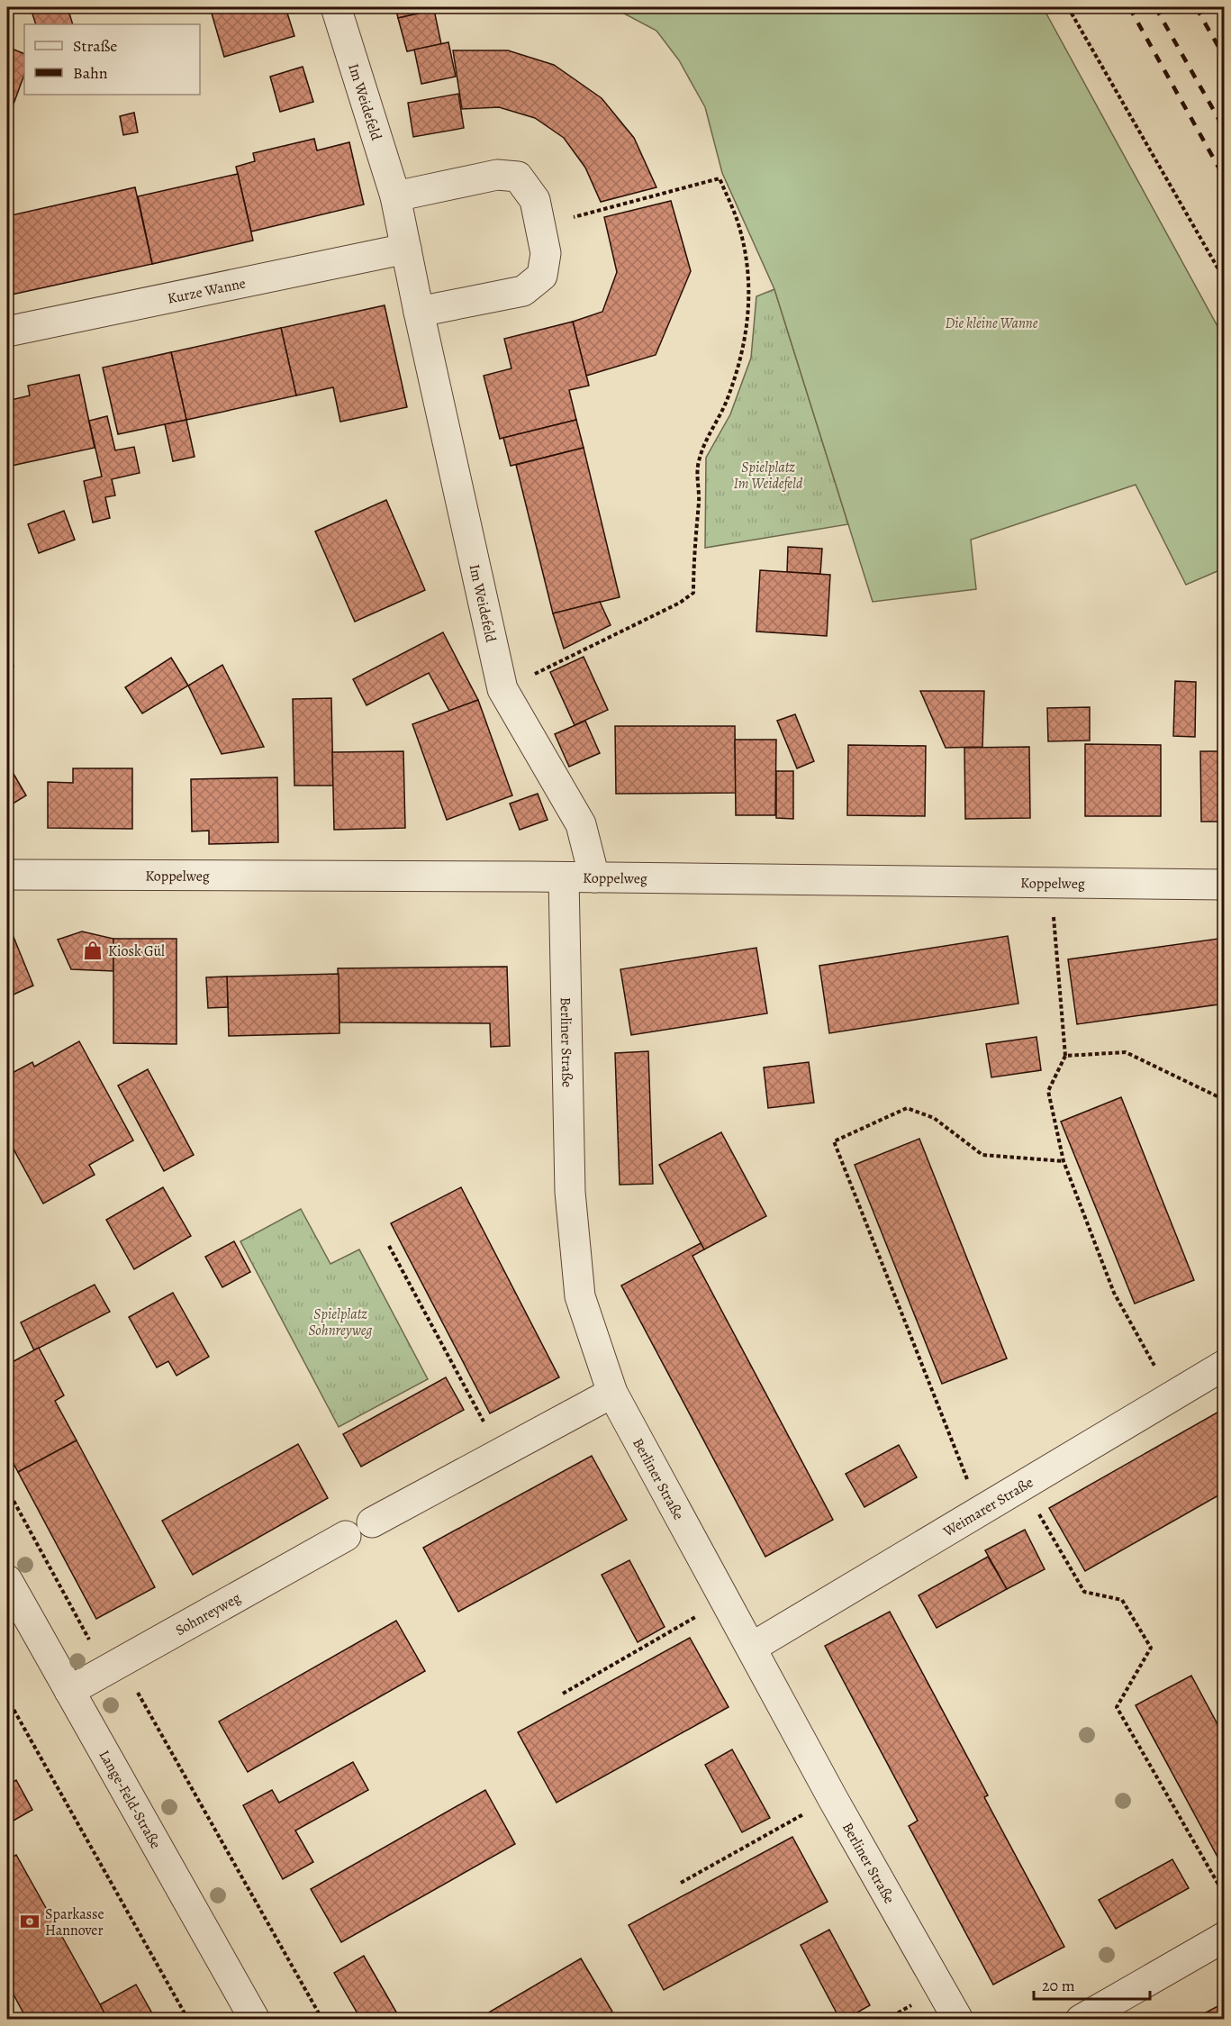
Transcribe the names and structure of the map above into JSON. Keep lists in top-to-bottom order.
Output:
{
  "streets": {
    "street": [
      "Im Weidefeld",
      "Kurze Wanne",
      "Koppelweg",
      "Berliner Straße",
      "Weimarer Straße",
      "Sohnreyweg",
      "Lange-Feld-Straße"
    ]
  },
  "crossings": [
    ["Im Weidefeld", "Kurze Wanne"],
    ["Im Weidefeld", "Koppelweg"],
    ["Koppelweg", "Berliner Straße"],
    ["Berliner Straße", "Weimarer Straße"],
    ["Berliner Straße", "Sohnreyweg"],
    ["Sohnreyweg", "Lange-Feld-Straße"]
  ],
  "parks": ["Die kleine Wanne", "Spielplatz Im Weidefeld", "Spielplatz Sohnreyweg"],
  "places": {
    "shop": ["Kiosk Gül"],
    "bank": ["Sparkasse Hannover"]
  },
  "legend": ["Straße", "Bahn"],
  "scale_bar": "20 m"
}
